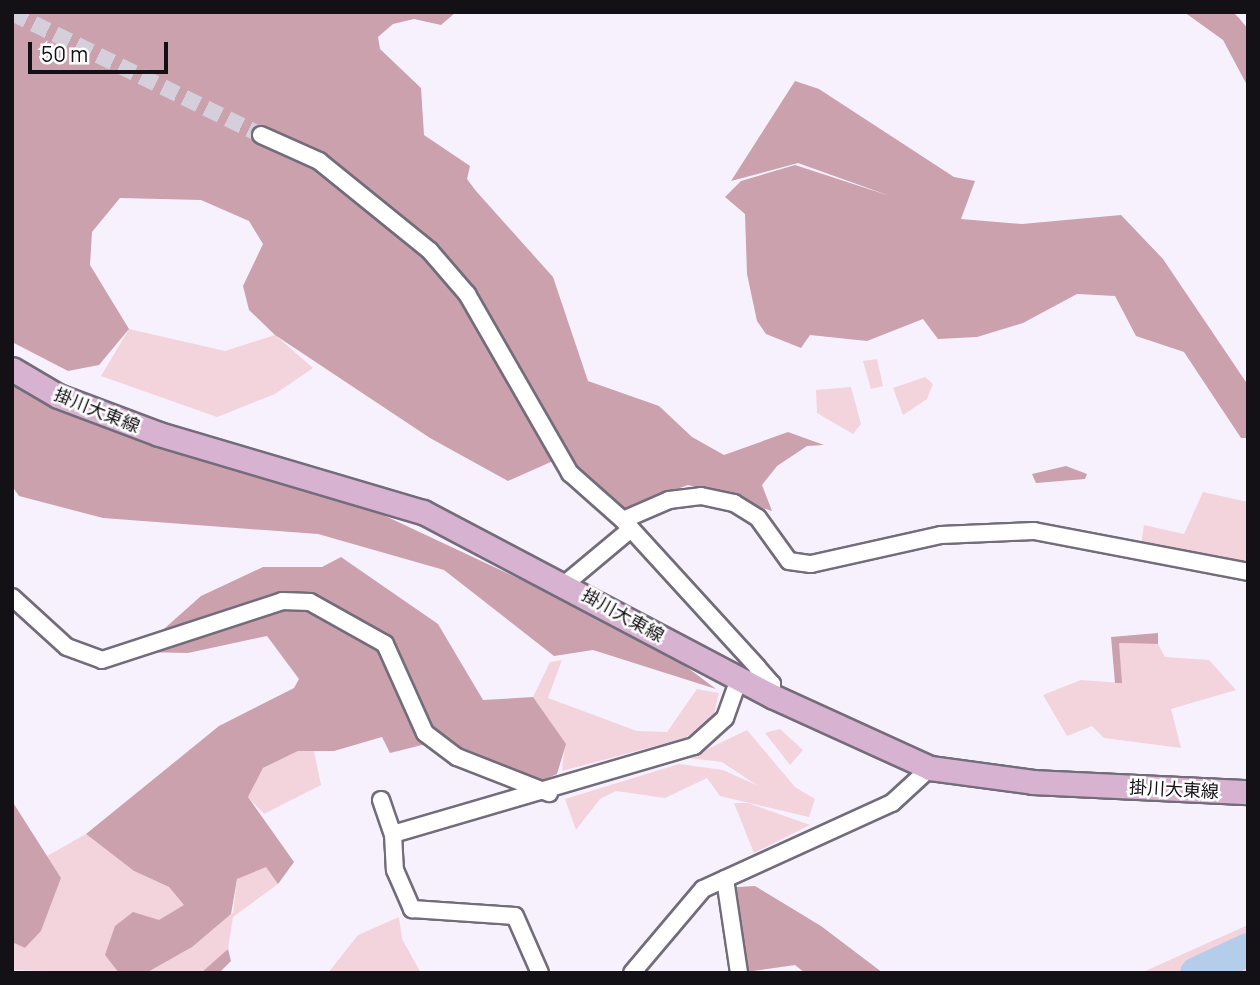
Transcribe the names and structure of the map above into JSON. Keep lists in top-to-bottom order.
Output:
{
  "streets": {
    "main road": ["掛川大東線"]
  },
  "scale_bar": "50 m"
}
